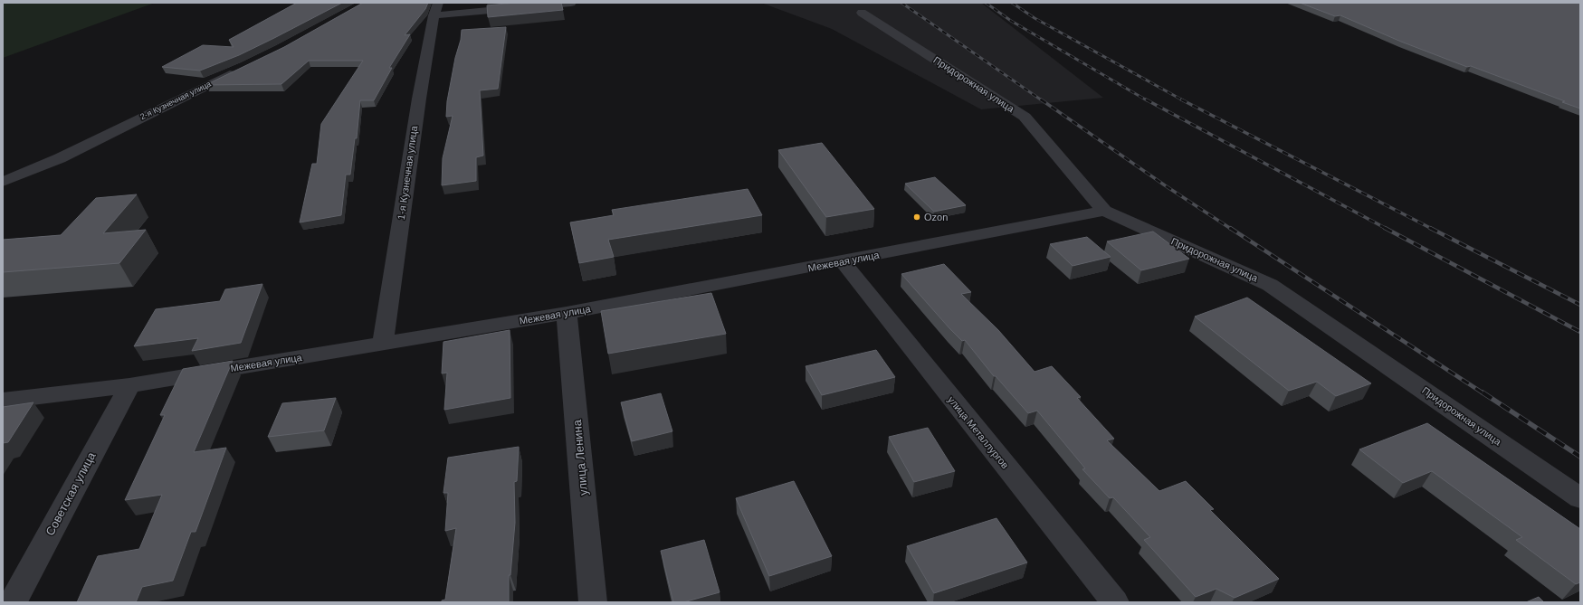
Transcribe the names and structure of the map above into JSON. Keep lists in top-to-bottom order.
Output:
{
  "streets": {
    "street": [
      "Придорожная улица",
      "2-я Кузнечная улица",
      "1-я Кузнечная улица",
      "Межевая улица",
      "улица Металлургов",
      "улица Ленина",
      "Советская улица"
    ]
  },
  "crossings": [
    ["Придорожная улица", "Межевая улица"],
    ["1-я Кузнечная улица", "Межевая улица"],
    ["Межевая улица", "улица Металлургов"],
    ["Межевая улица", "улица Ленина"],
    ["Межевая улица", "Советская улица"]
  ],
  "places": ["Ozon"]
}
